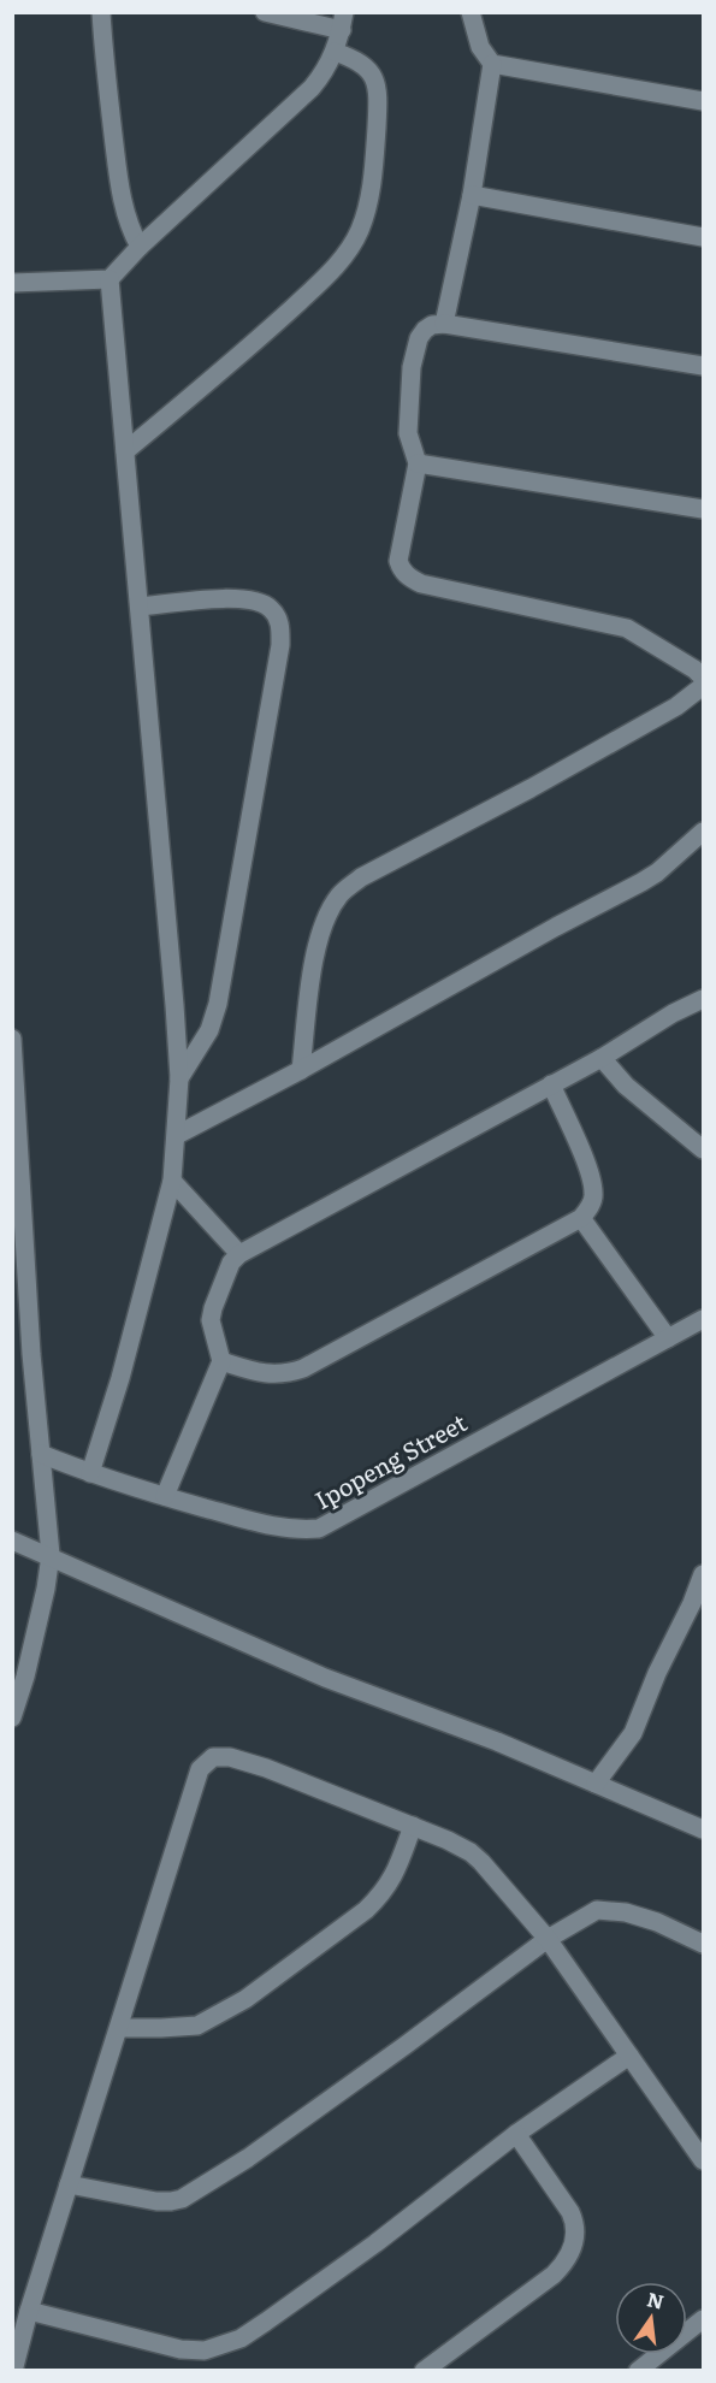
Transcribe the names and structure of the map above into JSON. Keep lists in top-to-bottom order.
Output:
{
  "streets": {
    "street": ["Ipopeng Street"]
  },
  "north": "top"
}
